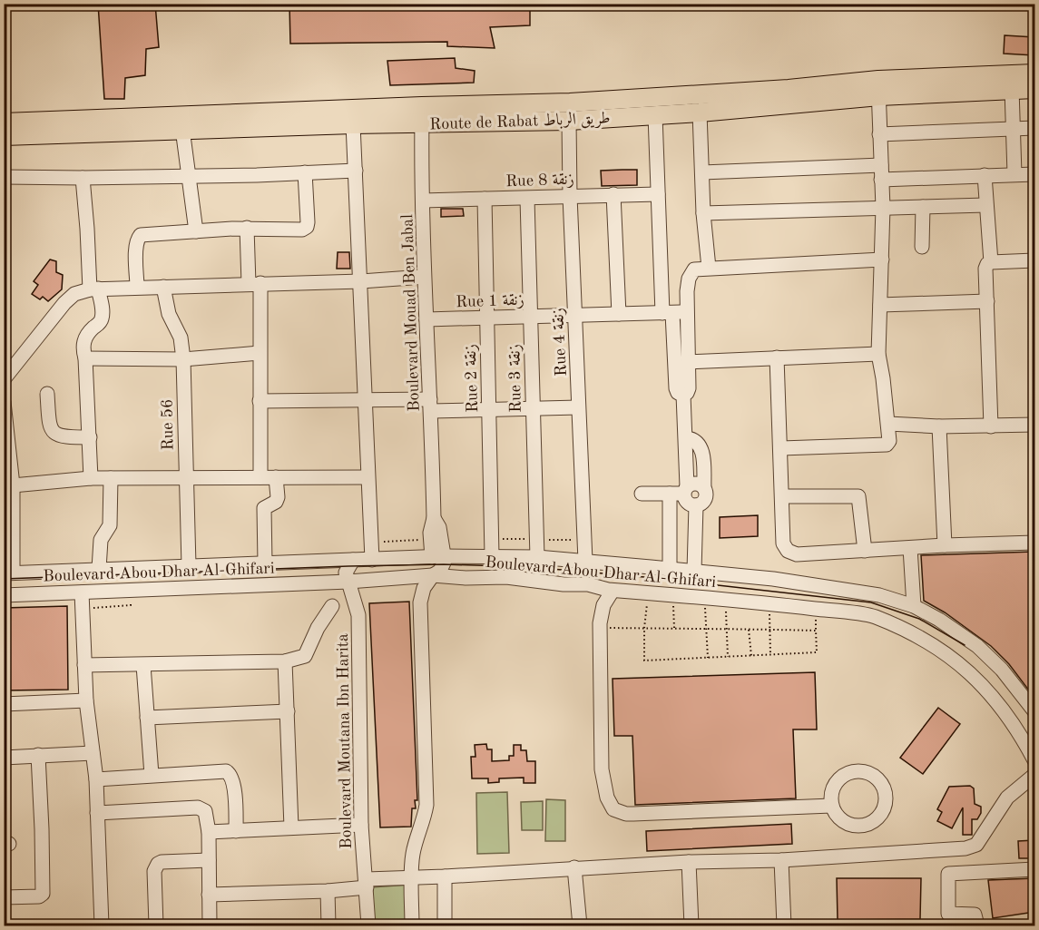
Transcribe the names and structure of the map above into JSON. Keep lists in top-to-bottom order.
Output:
{
  "streets": {
    "main road": ["Route de Rabat طريق الرباط"],
    "street": [
      "Rue 8 زنقة",
      "Rue 1 زنقة",
      "Boulevard Mouad Ben Jabal",
      "Rue 4 زنقة",
      "Rue 2 زنقة",
      "Rue 3 زنقة",
      "Rue 56",
      "Boulevard Abou Dhar Al-Ghifari",
      "Boulevard Moutana Ibn Harita"
    ]
  },
  "crossings": [
    ["Route de Rabat طريق الرباط", "Boulevard Mouad Ben Jabal"],
    ["Route de Rabat طريق الرباط", "Rue 4 زنقة"],
    ["Rue 8 زنقة", "Boulevard Mouad Ben Jabal"],
    ["Rue 8 زنقة", "Rue 4 زنقة"],
    ["Rue 8 زنقة", "Rue 2 زنقة"],
    ["Rue 8 زنقة", "Rue 3 زنقة"],
    ["Rue 1 زنقة", "Boulevard Mouad Ben Jabal"],
    ["Rue 1 زنقة", "Rue 4 زنقة"],
    ["Rue 1 زنقة", "Rue 2 زنقة"],
    ["Rue 1 زنقة", "Rue 3 زنقة"],
    ["Boulevard Mouad Ben Jabal", "Boulevard Abou Dhar Al-Ghifari"],
    ["Rue 4 زنقة", "Boulevard Abou Dhar Al-Ghifari"],
    ["Rue 2 زنقة", "Boulevard Abou Dhar Al-Ghifari"],
    ["Rue 3 زنقة", "Boulevard Abou Dhar Al-Ghifari"],
    ["Rue 56", "Boulevard Abou Dhar Al-Ghifari"],
    ["Boulevard Abou Dhar Al-Ghifari", "Boulevard Moutana Ibn Harita"]
  ]
}
